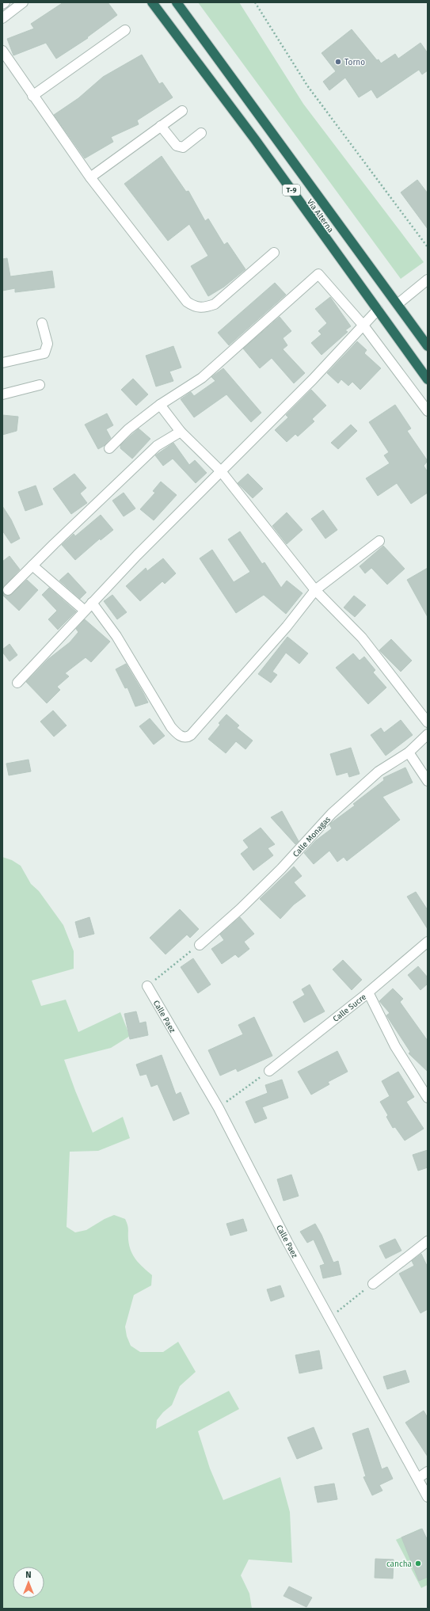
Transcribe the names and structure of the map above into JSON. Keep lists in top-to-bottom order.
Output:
{
  "streets": {
    "highway": ["T-9", "Vía Alterna"],
    "street": ["Calle Monagas", "Calle Sucre", "Calle Paez"]
  },
  "places": ["Torno", "cancha"],
  "north": "top"
}
